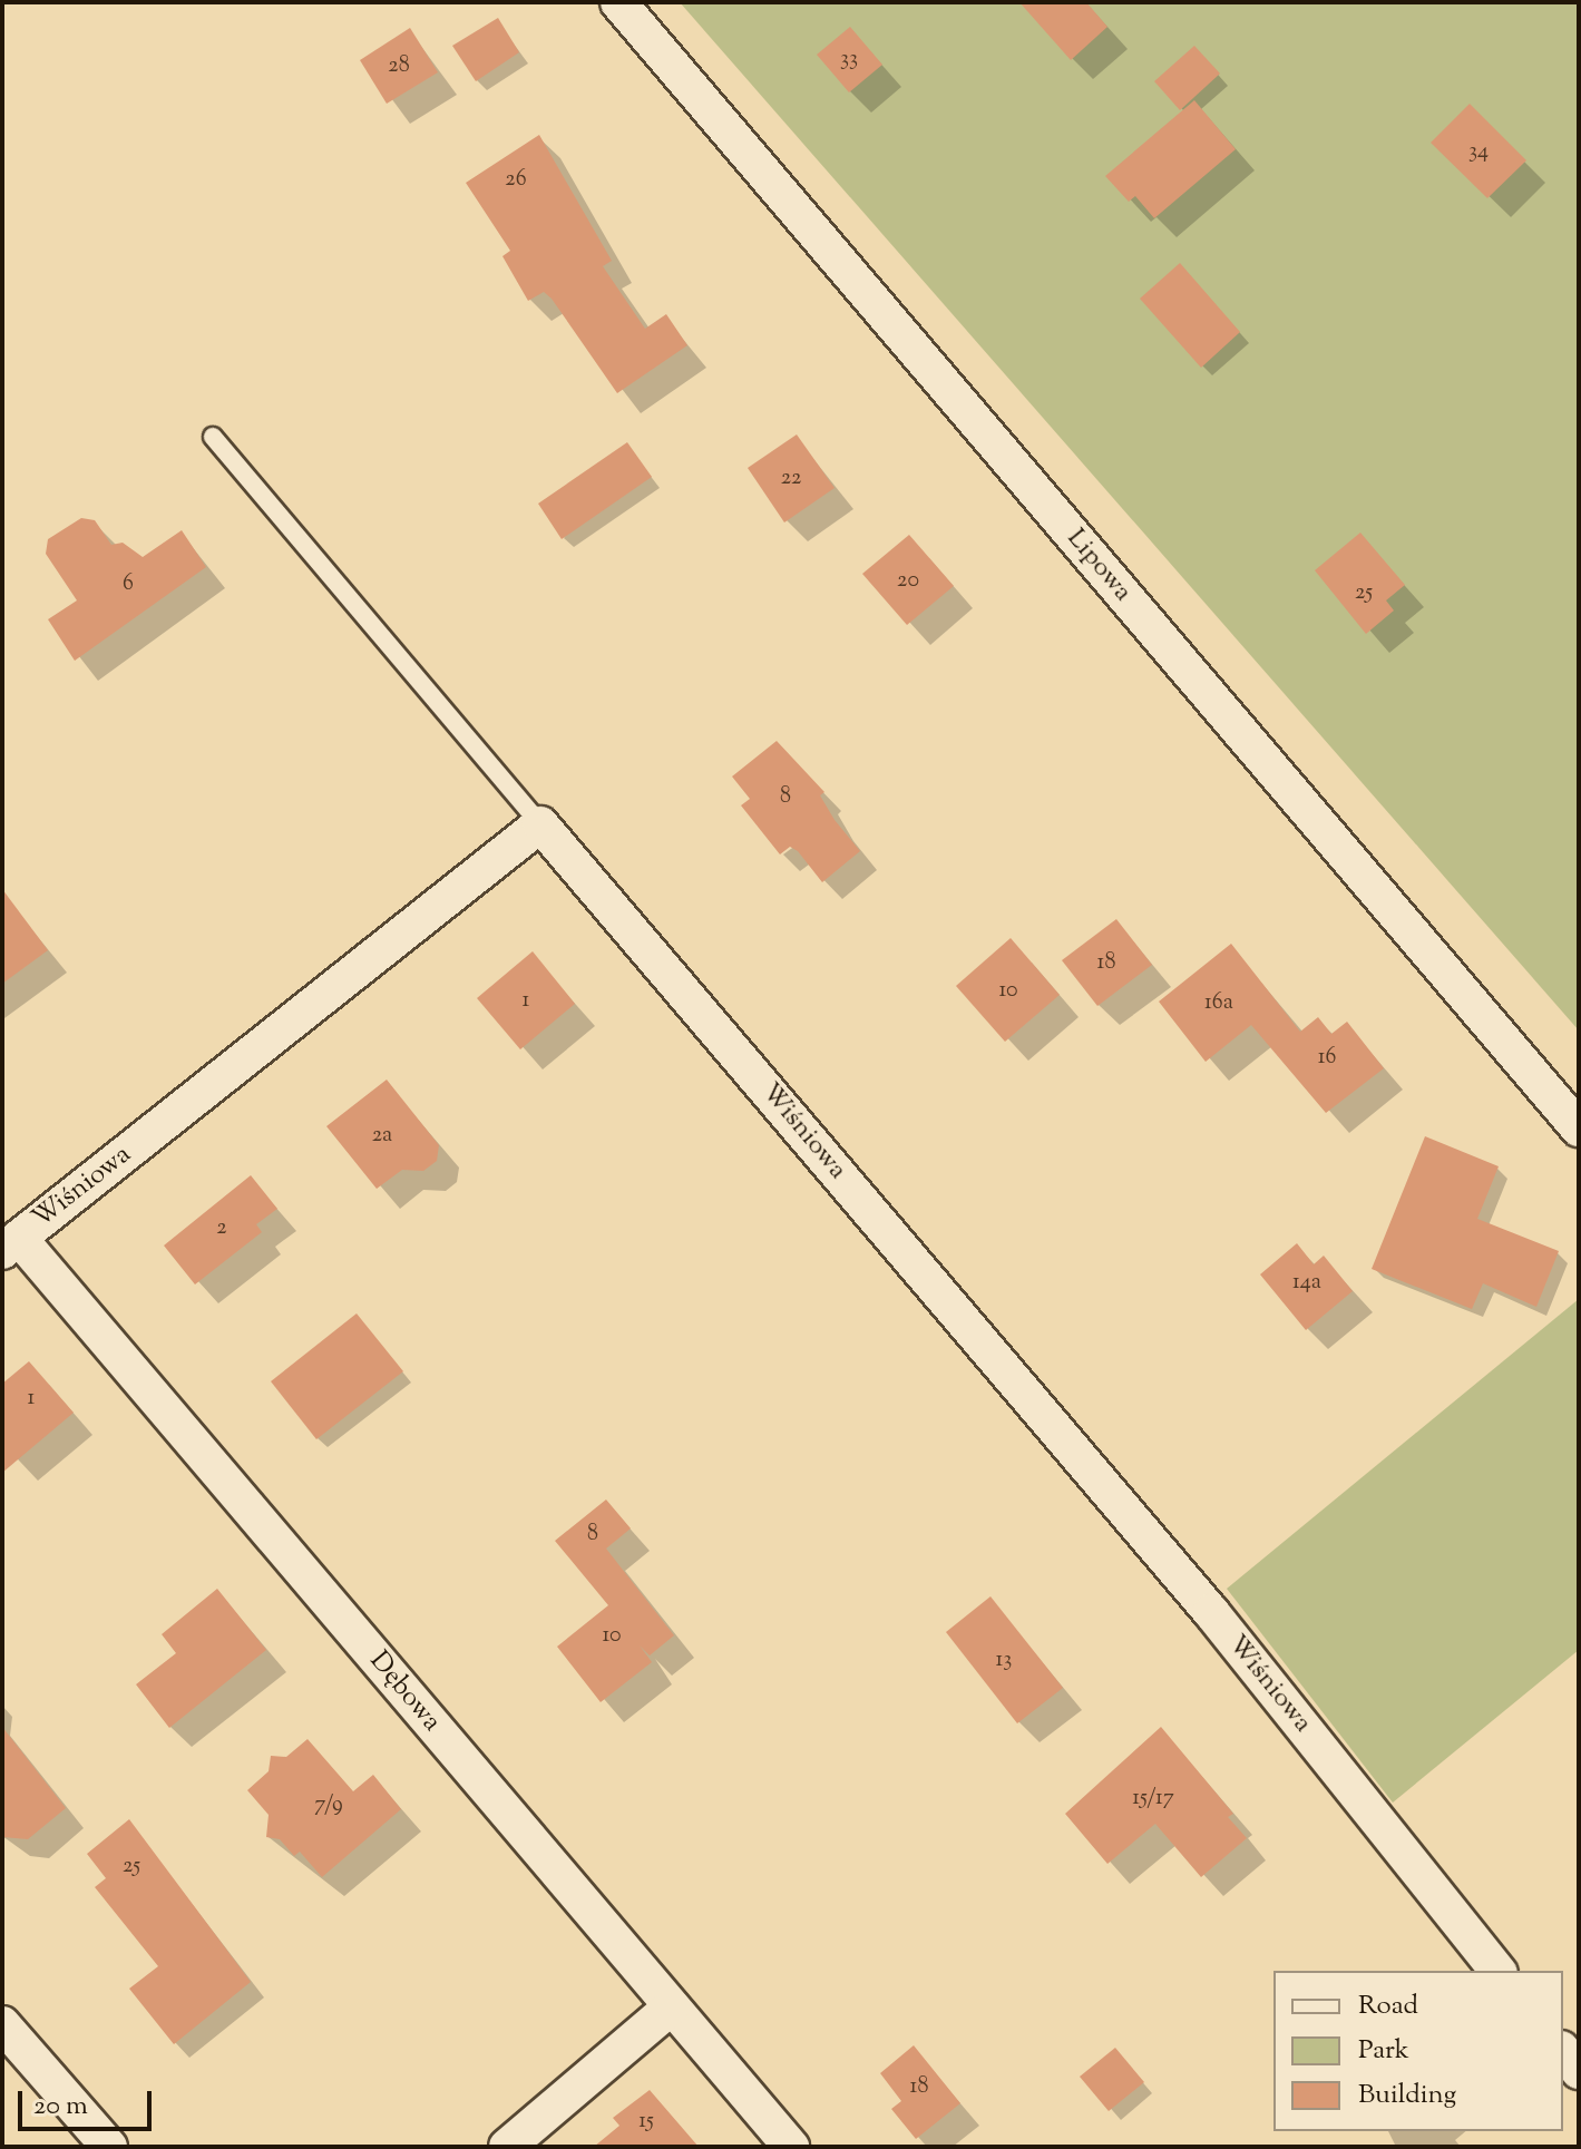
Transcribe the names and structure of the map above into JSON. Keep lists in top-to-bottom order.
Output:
{
  "streets": {
    "street": ["Lipowa", "Wiśniowa", "Dębowa"]
  },
  "crossings": [
    ["Wiśniowa", "Dębowa"]
  ],
  "house_numbers": [
    "33",
    "28",
    "34",
    "26",
    "22",
    "20",
    "6",
    "25",
    "8",
    "18",
    "10",
    "1",
    "16a",
    "16",
    "2a",
    "2",
    "14a",
    "1",
    "8",
    "10",
    "13",
    "15/17",
    "7/9",
    "25",
    "18",
    "15"
  ],
  "legend": ["Road", "Park", "Building"],
  "scale_bar": "20 m"
}
